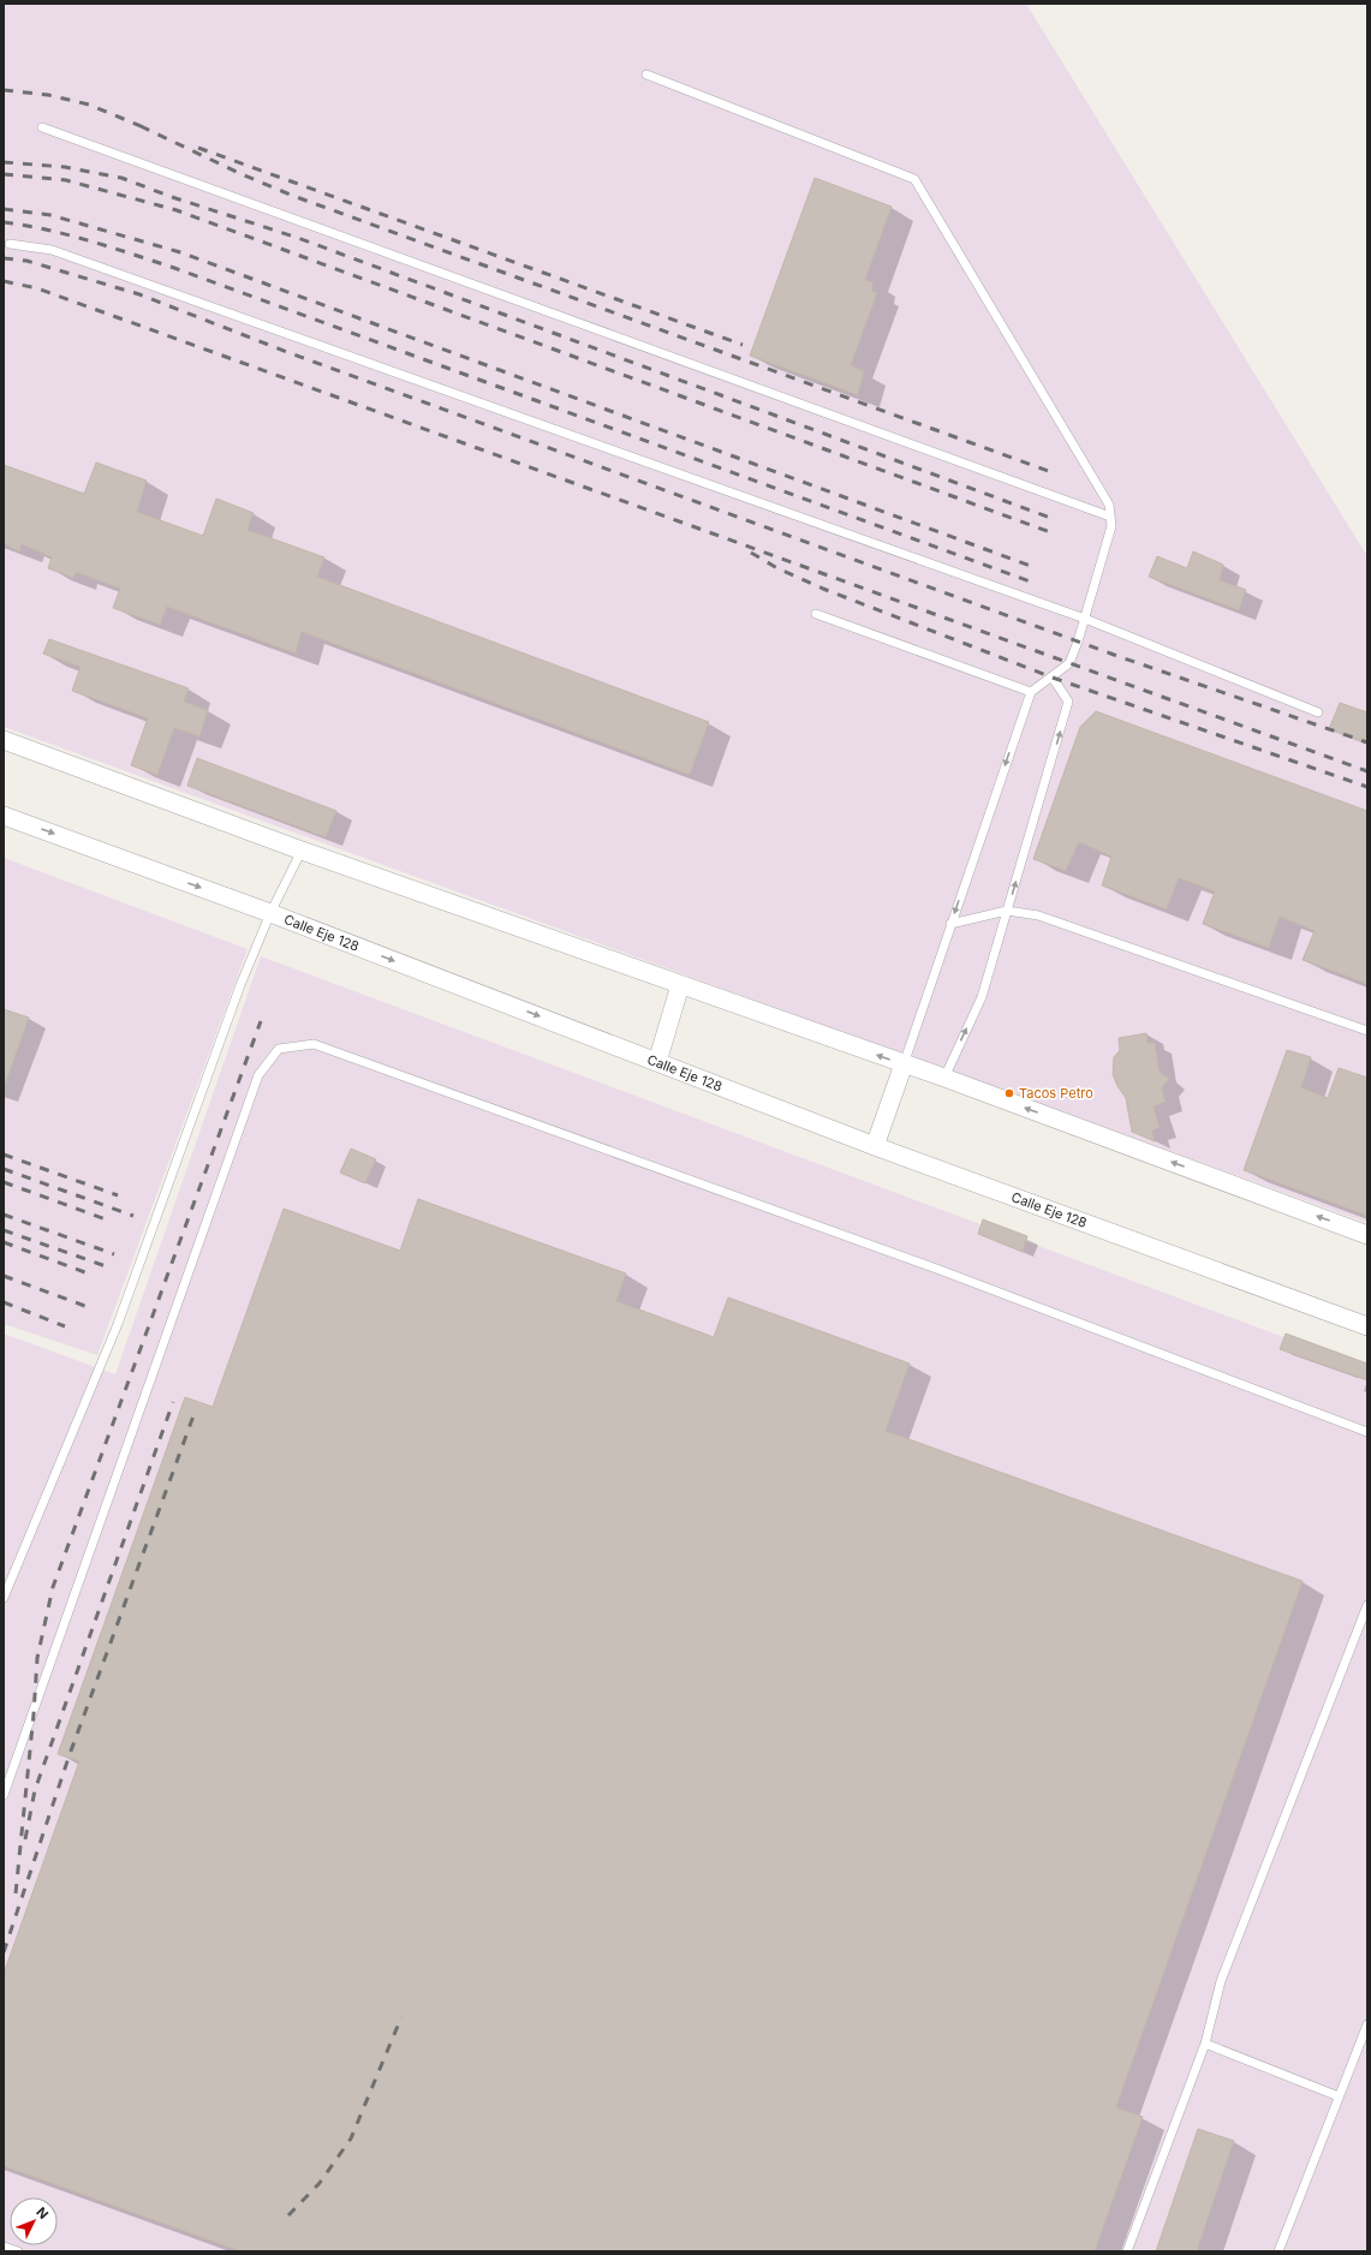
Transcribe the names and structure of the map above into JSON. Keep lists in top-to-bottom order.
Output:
{
  "streets": {
    "street": ["Calle Eje 128"]
  },
  "places": ["Tacos Petro"],
  "north": "top right"
}
